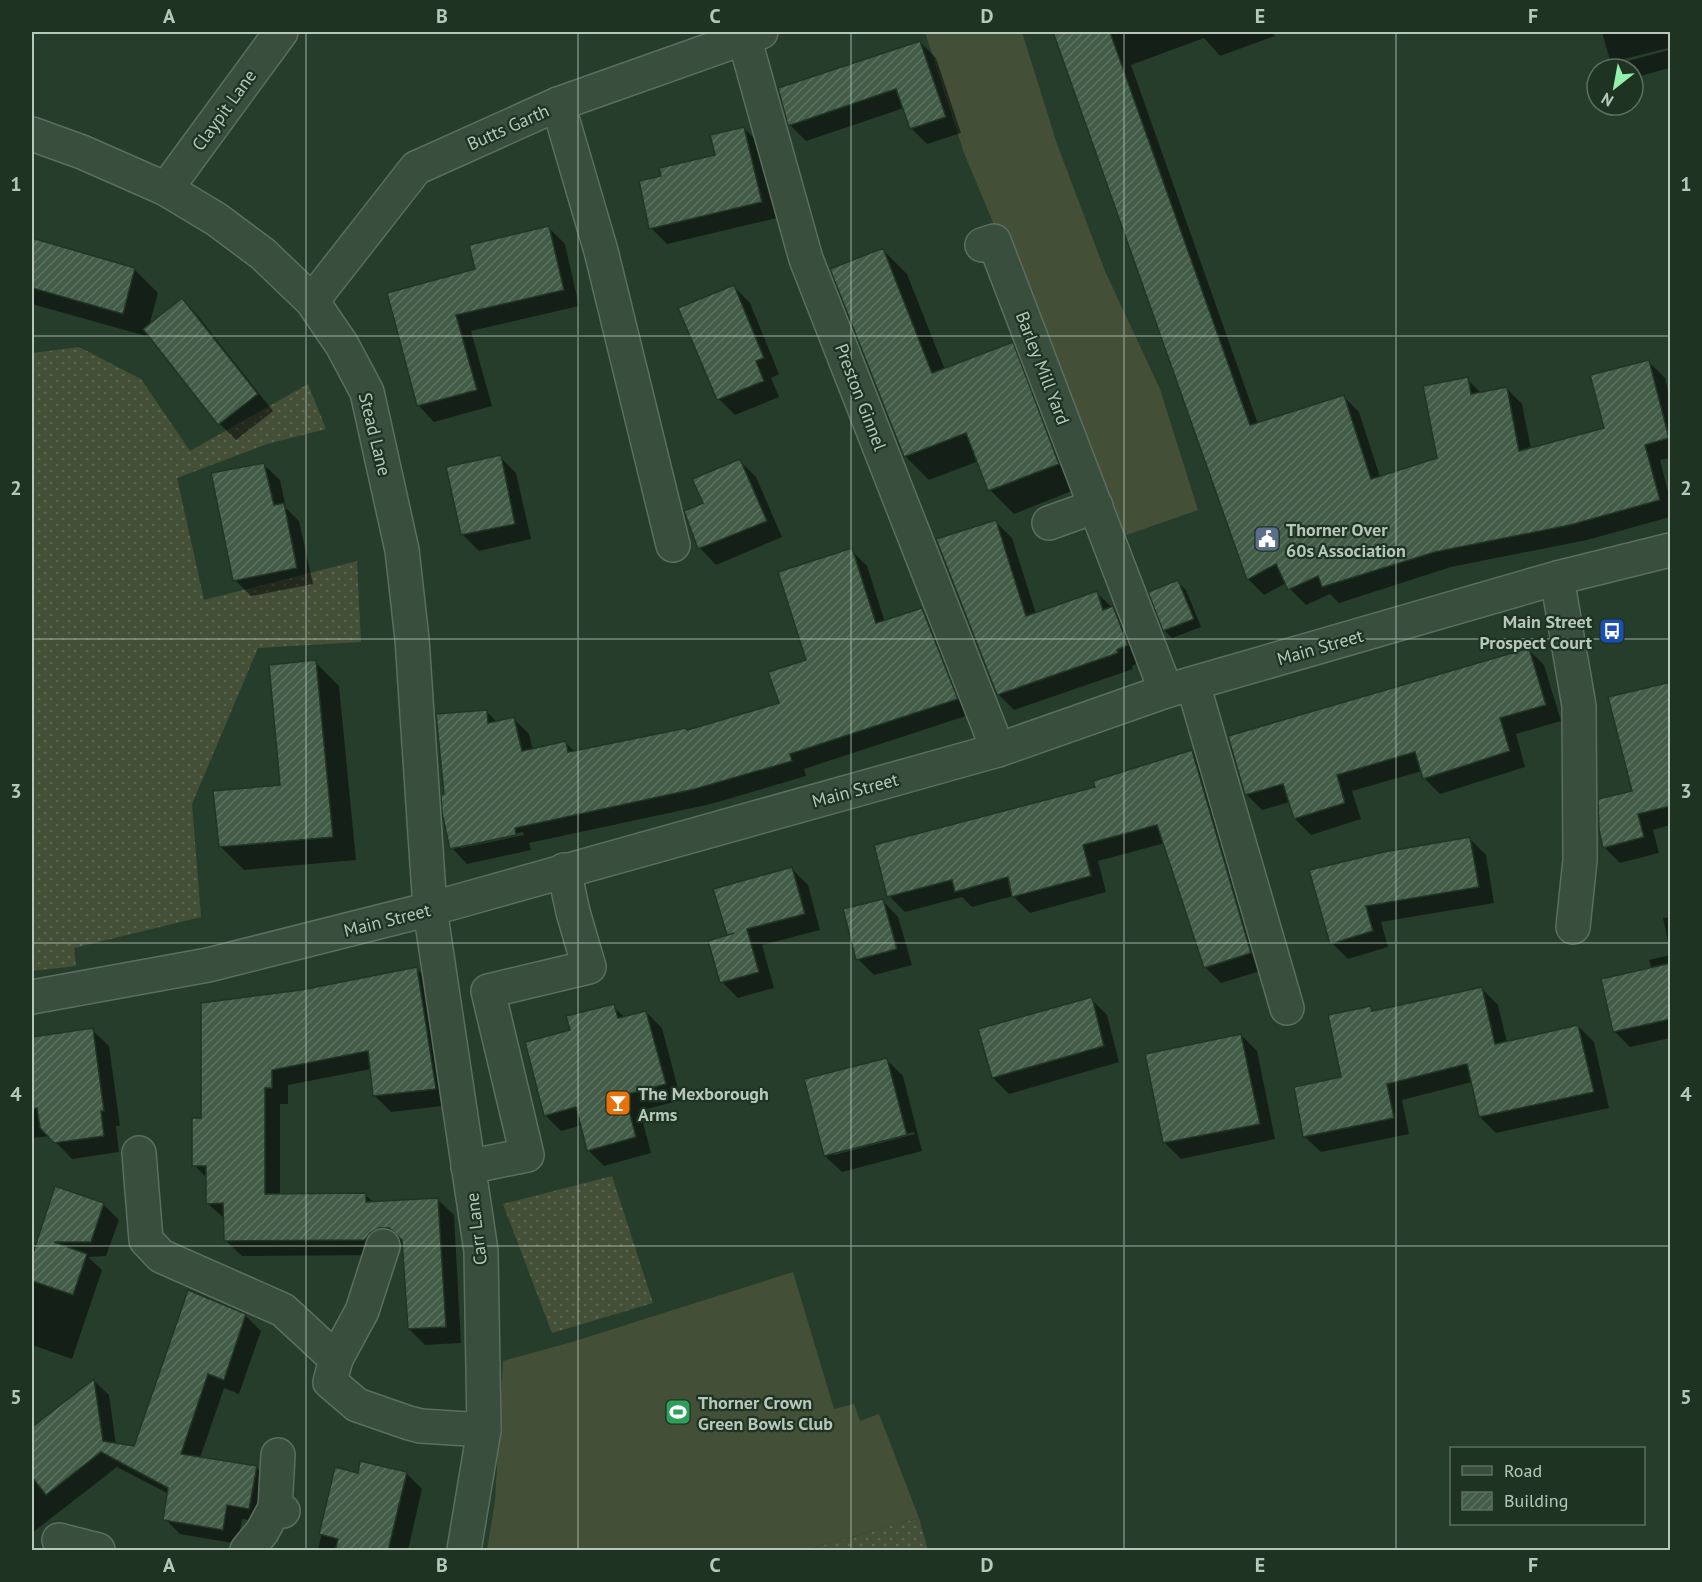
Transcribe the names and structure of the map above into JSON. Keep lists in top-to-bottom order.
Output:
{
  "streets": {
    "street": [
      "Claypit Lane",
      "Butts Garth",
      "Barley Mill Yard",
      "Preston Ginnel",
      "Stead Lane",
      "Main Street",
      "Carr Lane"
    ]
  },
  "crossings": [
    ["Claypit Lane", "Stead Lane"],
    ["Butts Garth", "Preston Ginnel"],
    ["Butts Garth", "Stead Lane"],
    ["Barley Mill Yard", "Main Street"],
    ["Preston Ginnel", "Main Street"],
    ["Stead Lane", "Main Street"],
    ["Stead Lane", "Carr Lane"],
    ["Main Street", "Carr Lane"]
  ],
  "places": {
    "public building": ["Thorner Over 60s Association"],
    "bus stop": ["Main Street Prospect Court"],
    "bar": ["The Mexborough Arms"],
    "sports": ["Thorner Crown Green Bowls Club"]
  },
  "legend": ["Road", "Building"],
  "north": "bottom left",
  "grid": {
    "columns": [
      "A",
      "B",
      "C",
      "D",
      "E",
      "F"
    ],
    "rows": [
      "1",
      "2",
      "3",
      "4",
      "5"
    ]
  }
}
